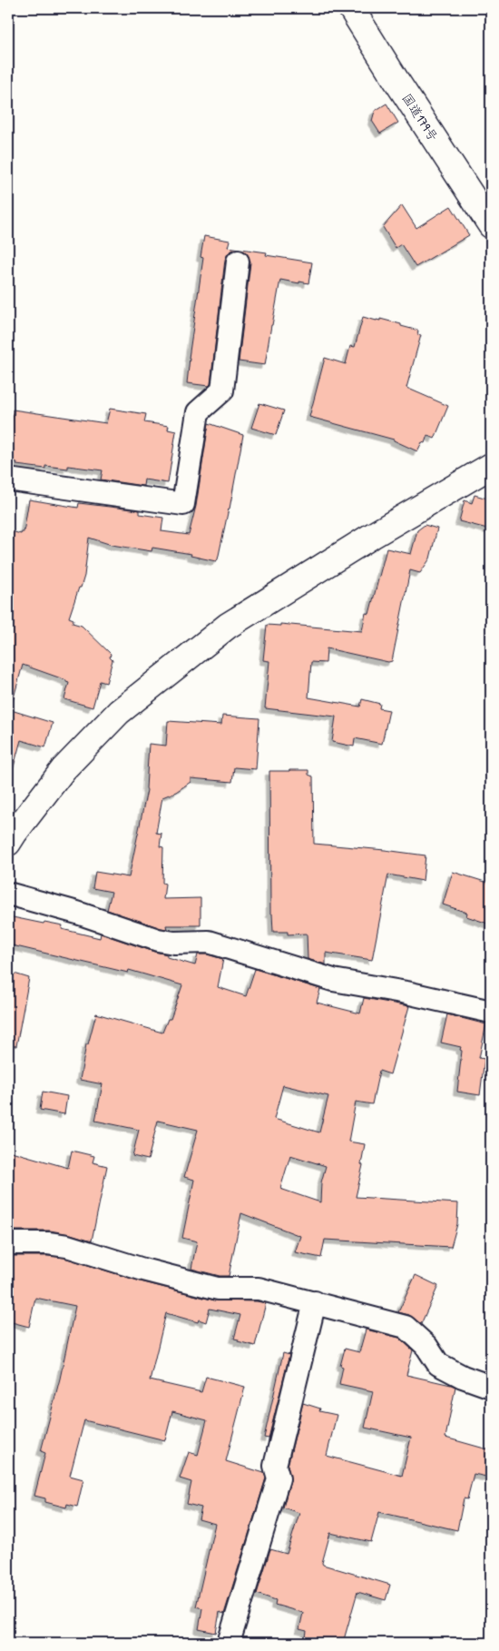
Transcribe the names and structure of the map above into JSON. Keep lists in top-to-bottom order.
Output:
{
  "streets": {
    "main road": ["国道179号"]
  }
}
